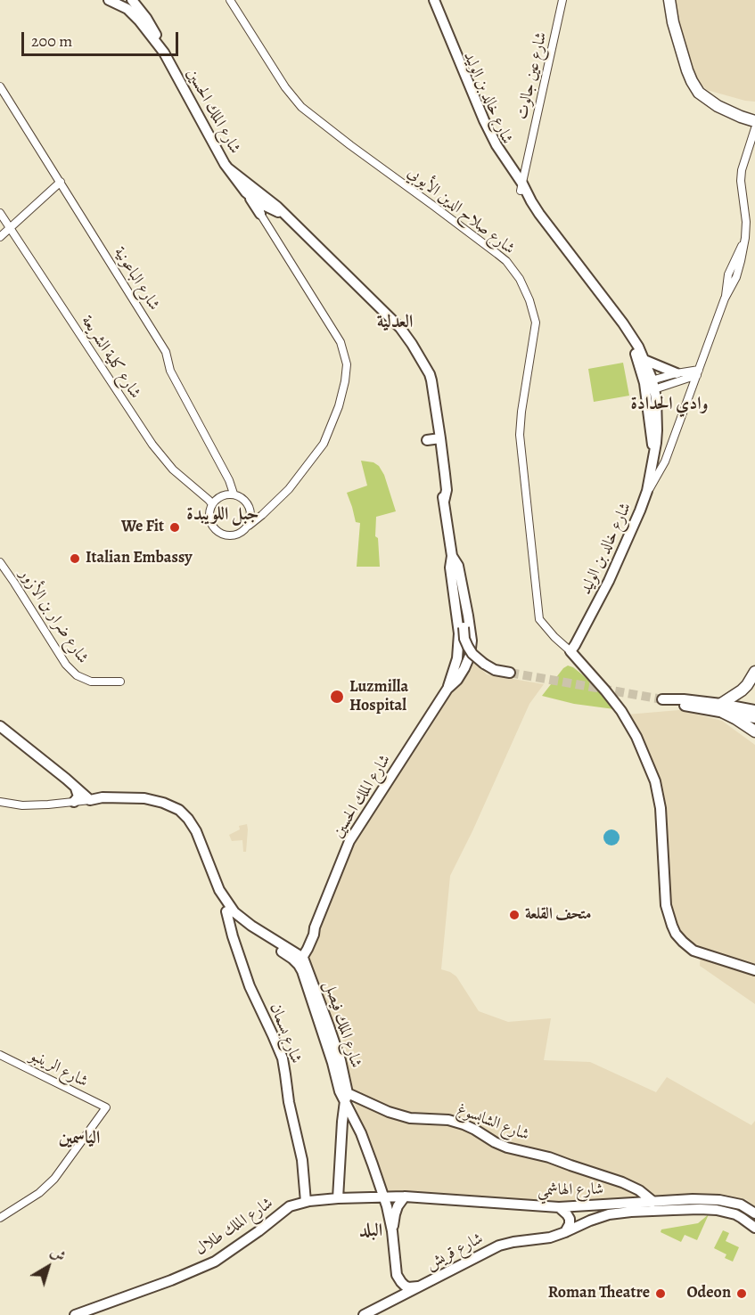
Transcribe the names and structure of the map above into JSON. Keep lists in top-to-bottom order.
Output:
{
  "streets": {
    "main road": [
      "شارع خالد بن الوليد",
      "شارع الملك الحسين",
      "شارع الملك فيصل",
      "شارع بسمان",
      "شارع الشابسوغ",
      "شارع الهاشمي",
      "شارع الملك طلال",
      "شارع قريش"
    ],
    "street": [
      "شارع عين جالوت",
      "شارع صلاح الدين الأيوبي",
      "شارع الباعونية",
      "شارع كلية الشريعة",
      "شارع ضرار بن الأزور",
      "شارع الرينبو"
    ]
  },
  "crossings": [
    ["شارع عين جالوت", "شارع خالد بن الوليد"],
    ["شارع خالد بن الوليد", "شارع صلاح الدين الأيوبي"],
    ["شارع الملك الحسين", "شارع الملك فيصل"],
    ["شارع الباعونية", "شارع كلية الشريعة"],
    ["شارع الملك فيصل", "شارع الشابسوغ"],
    ["شارع الملك فيصل", "شارع الهاشمي"],
    ["شارع الملك فيصل", "شارع الملك طلال"],
    ["شارع بسمان", "شارع الملك طلال"],
    ["شارع الشابسوغ", "شارع الهاشمي"],
    ["شارع الهاشمي", "شارع الملك طلال"],
    ["شارع الهاشمي", "شارع قريش"]
  ],
  "districts": [
    "العدلية",
    "وادي الحدادة",
    "جبل اللويبدة",
    "الياسمين",
    "البلد"
  ],
  "places": [
    "We Fit",
    "Italian Embassy",
    "Luzmilla Hospital",
    "متحف القلعة",
    "Roman Theatre",
    "Odeon"
  ],
  "scale_bar": "200 m",
  "north": "top right"
}
